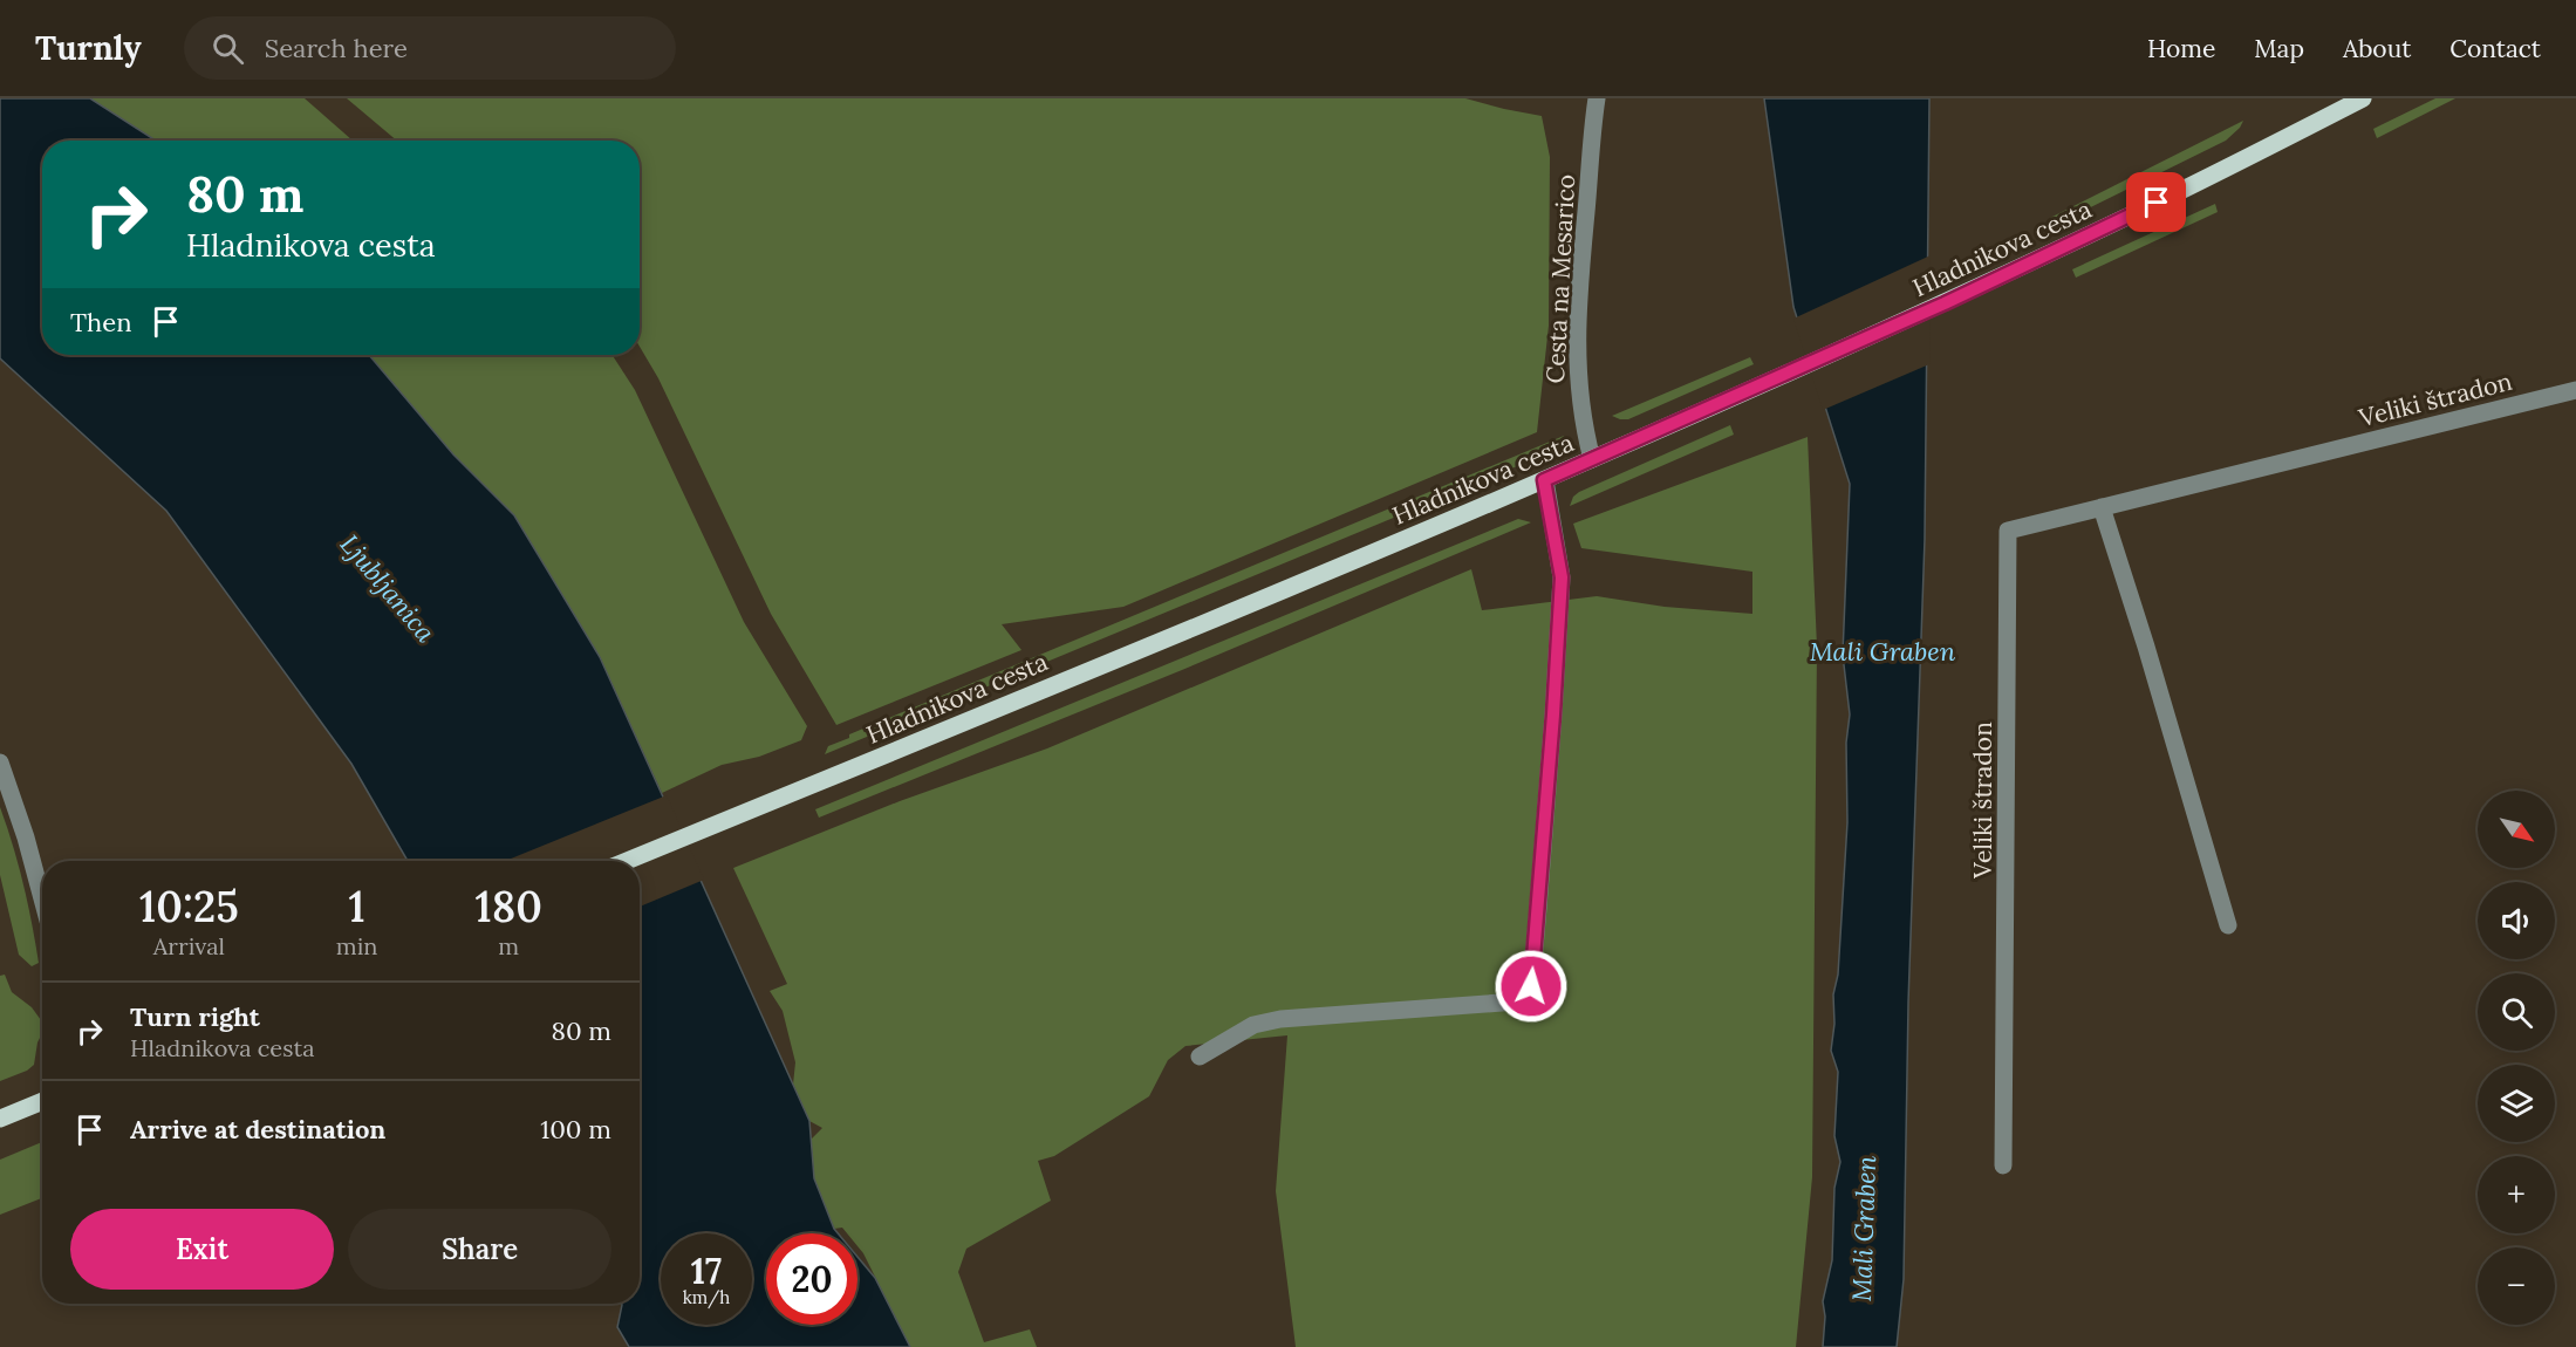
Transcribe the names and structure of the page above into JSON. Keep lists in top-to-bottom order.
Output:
{
  "streets": {
    "main road": ["Hladnikova cesta"],
    "street": ["Cesta na Mesarico", "Veliki štradon"]
  },
  "crossings": [
    ["Hladnikova cesta", "Cesta na Mesarico"]
  ],
  "water": ["Ljubljanica", "Mali Graben"],
  "north": "bottom right",
  "page": {
    "header": "Turnly",
    "search": "Search here",
    "nav": [
      "Home",
      "Map",
      "About",
      "Contact"
    ],
    "turn": ["80 m", "Hladnikova cesta"],
    "then": "Then",
    "map_buttons": ["+", "−"],
    "eta": [
      "10:25",
      "Arrival",
      "1",
      "min",
      "180",
      "m"
    ],
    "list": [
      {
        "name": "Turn right",
        "note": "Hladnikova cesta",
        "value": "80 m"
      },
      {
        "name": "Arrive at destination",
        "value": "100 m"
      }
    ],
    "buttons": ["Exit", "Share"],
    "speed": "17 km/h",
    "limit": "20"
  }
}
